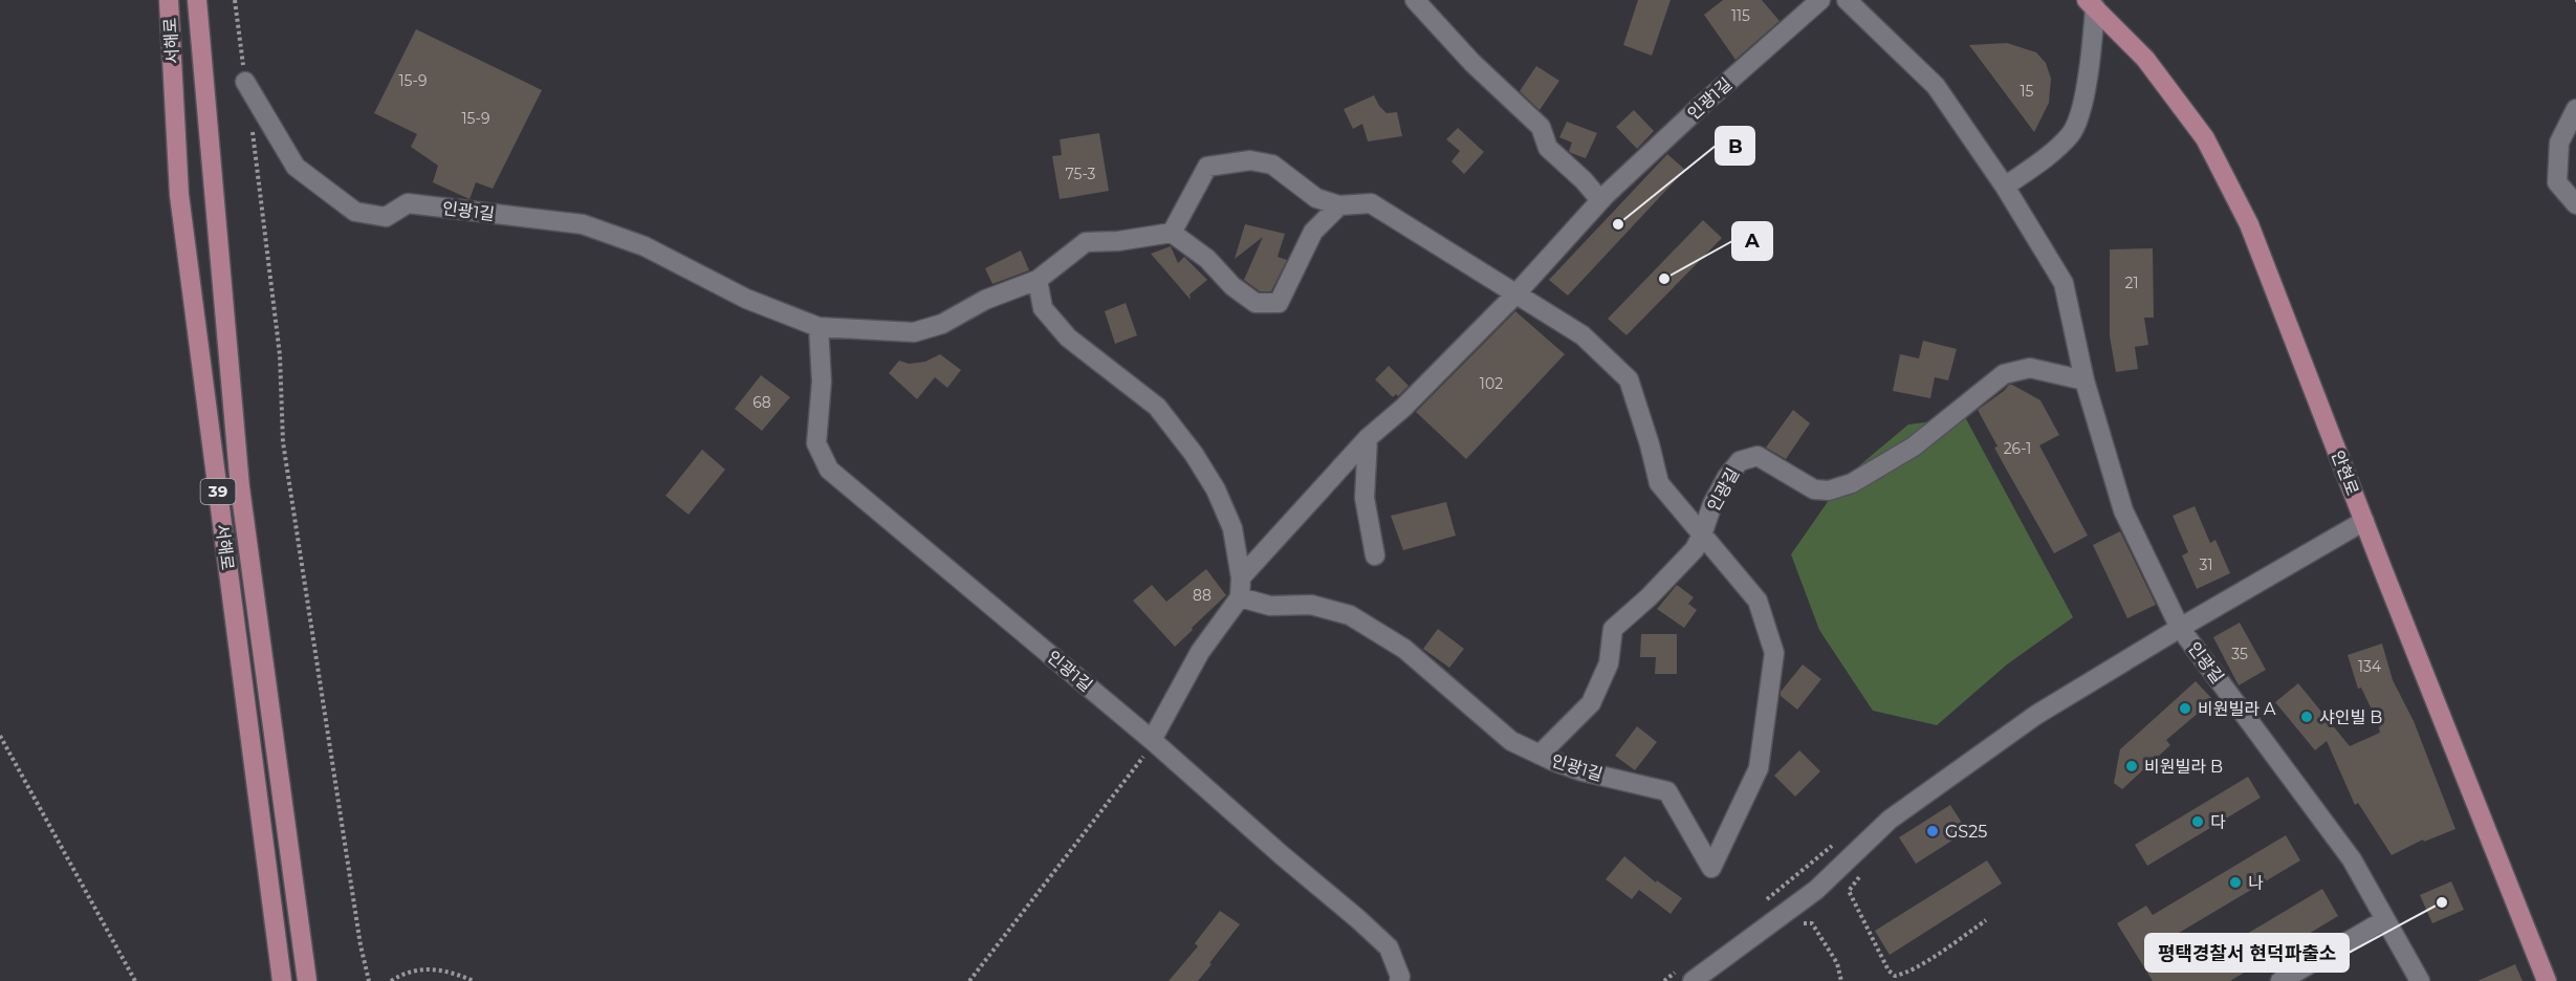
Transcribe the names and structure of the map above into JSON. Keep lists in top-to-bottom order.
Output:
{
  "streets": {
    "main road": ["서해로", "안현로", "39"],
    "street": ["인광1길", "인광길"]
  },
  "crossings": [
    ["인광1길", "인광길"]
  ],
  "places": [
    "B",
    "A",
    "비원빌라 A",
    "샤인빌 B",
    "비원빌라 B",
    "다",
    "GS25",
    "나",
    "평택경찰서 현덕파출소"
  ],
  "house_numbers": [
    "115",
    "15-9",
    "15",
    "15-9",
    "75-3",
    "21",
    "102",
    "68",
    "26-1",
    "31",
    "88",
    "35",
    "134"
  ]
}
